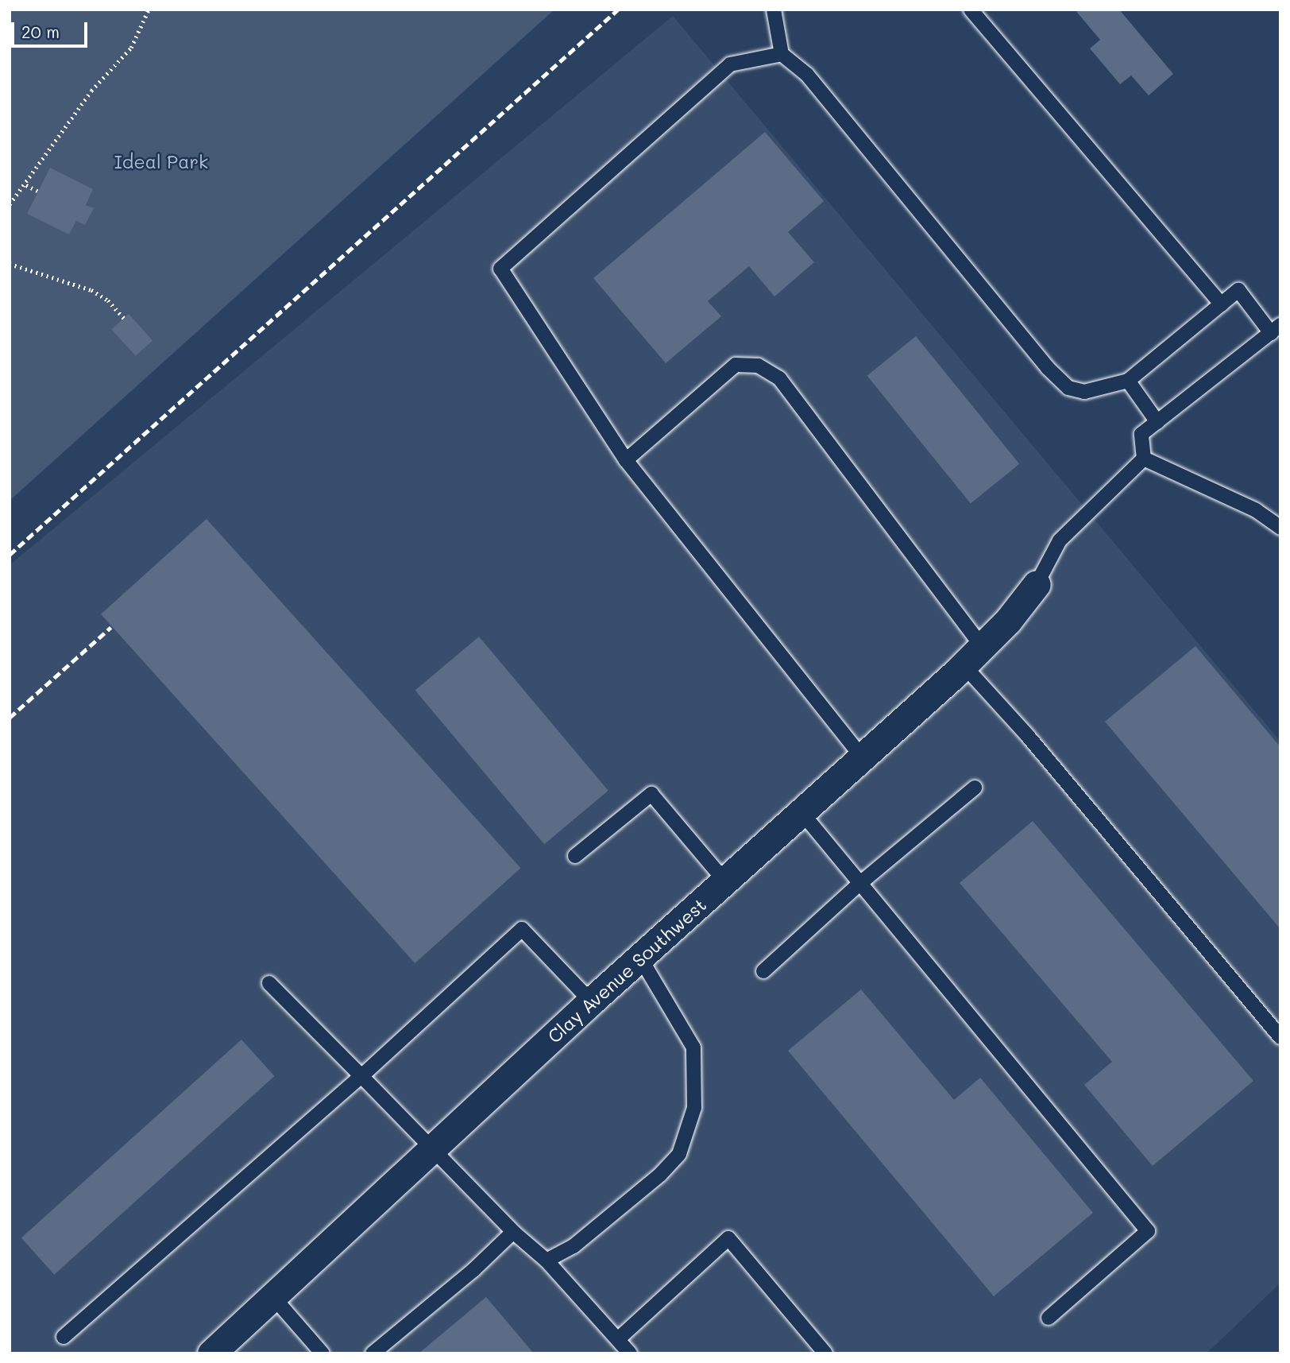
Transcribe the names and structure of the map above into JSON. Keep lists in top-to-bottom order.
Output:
{
  "streets": {
    "street": ["Clay Avenue Southwest"]
  },
  "parks": ["Ideal Park"],
  "scale_bar": "20 m"
}
